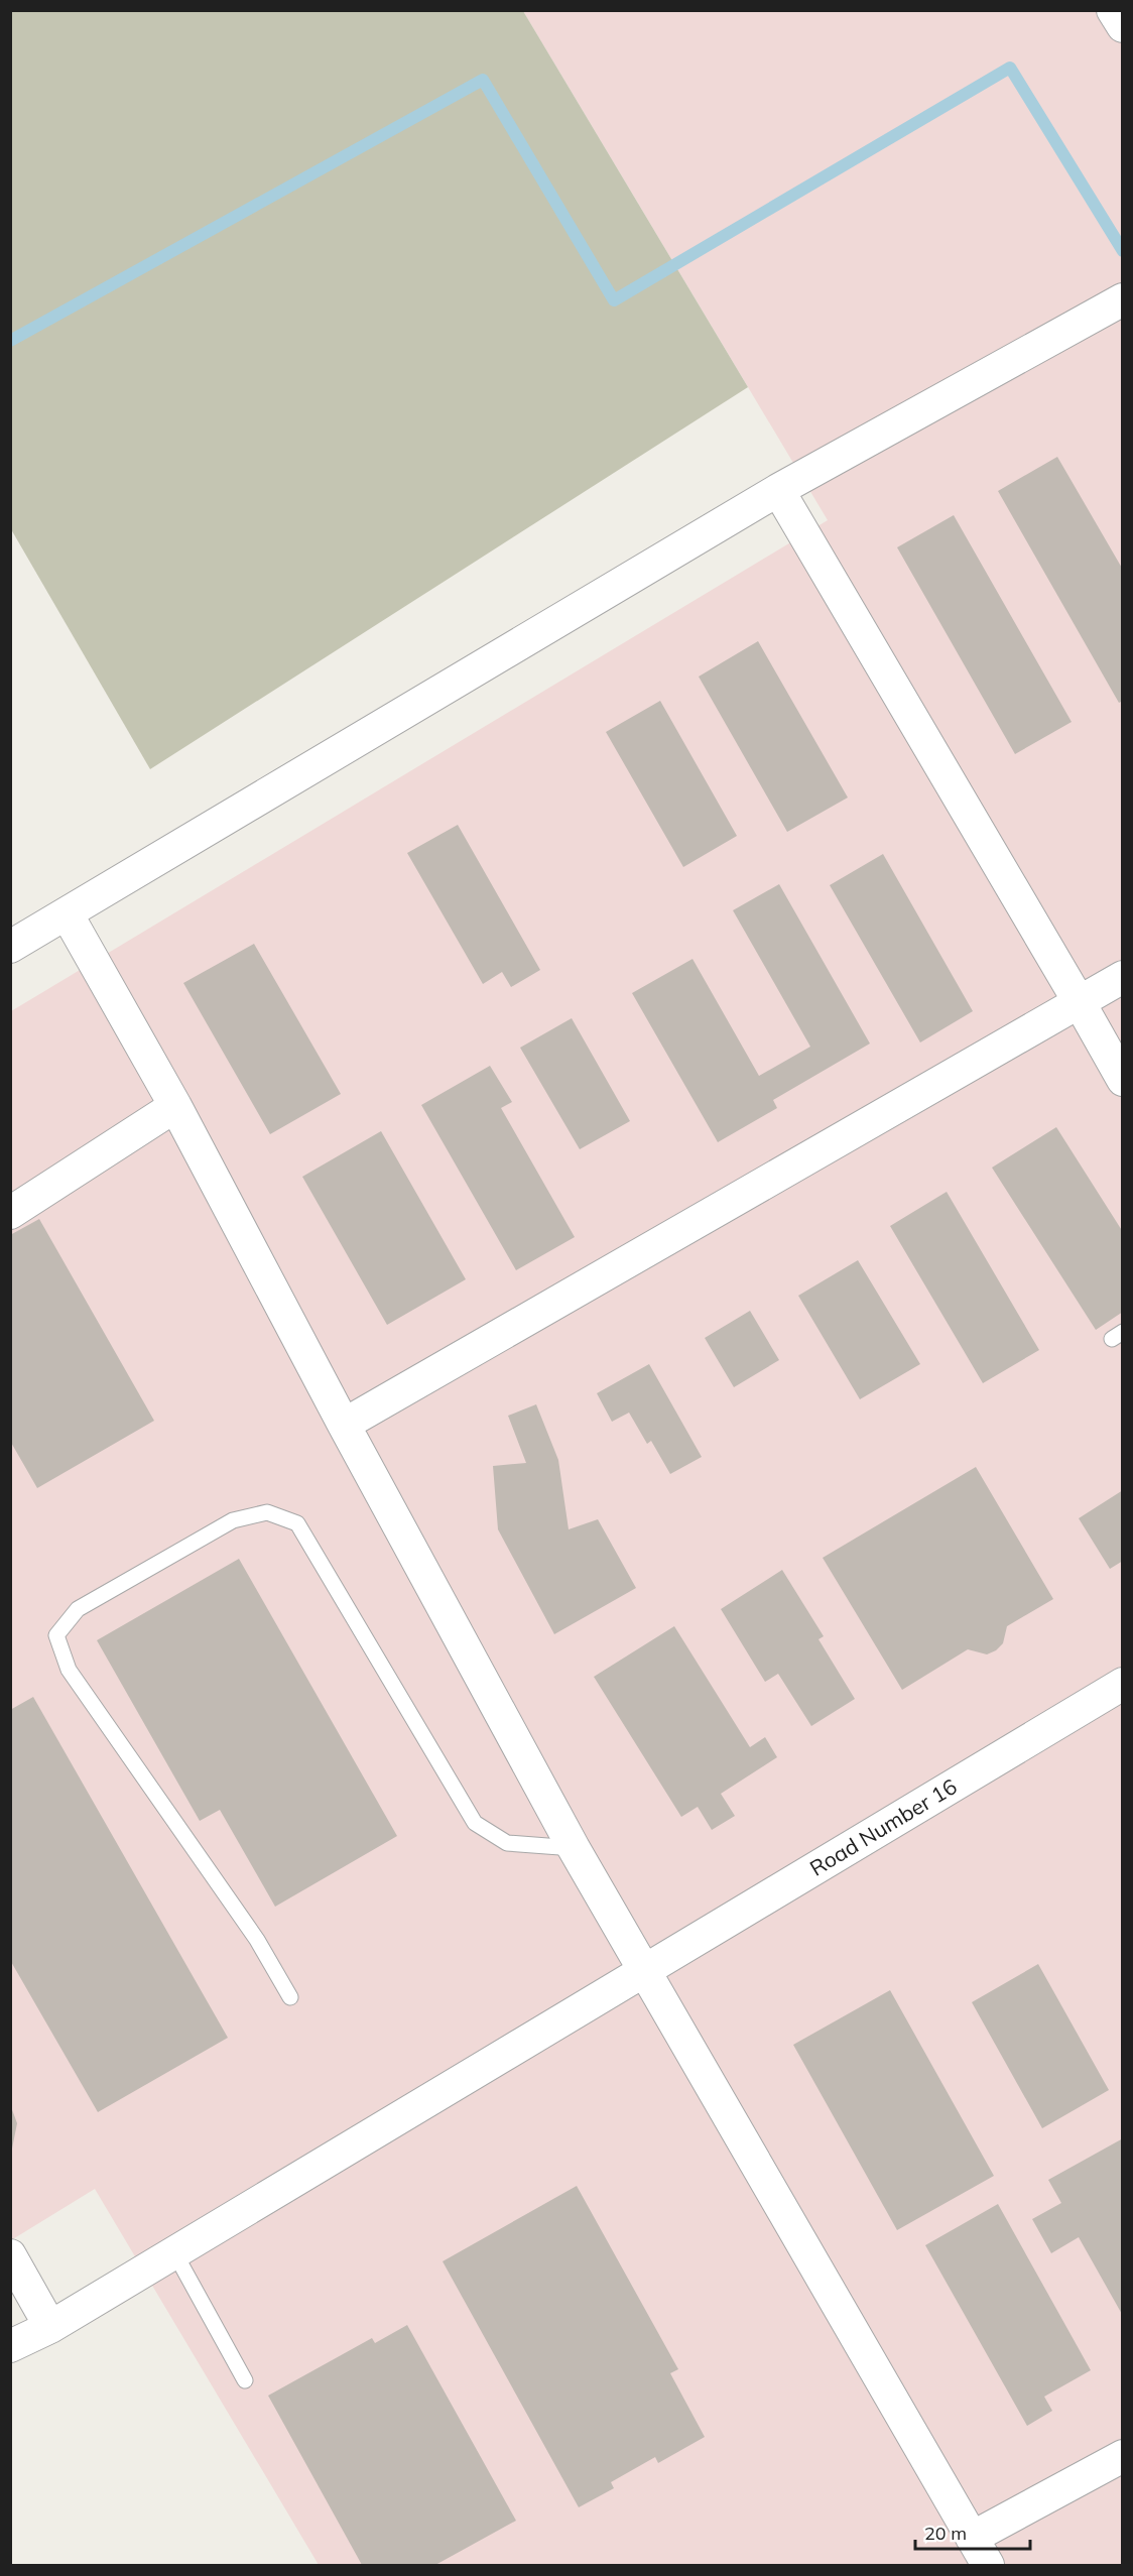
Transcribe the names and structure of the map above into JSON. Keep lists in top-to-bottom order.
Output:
{
  "streets": {
    "street": ["Road Number 16"]
  },
  "scale_bar": "20 m"
}
